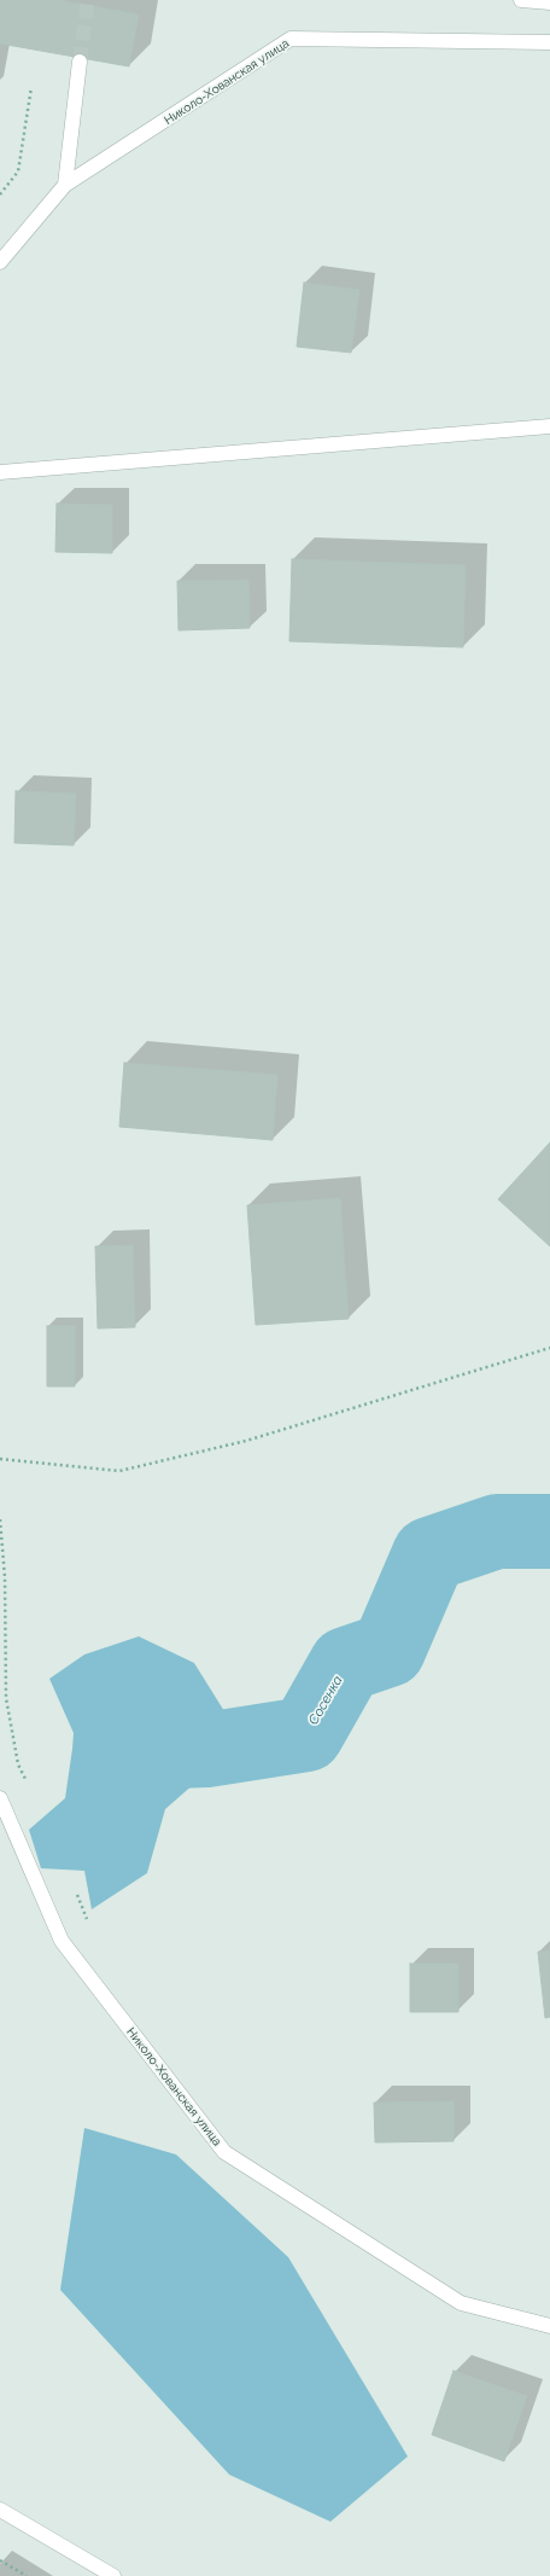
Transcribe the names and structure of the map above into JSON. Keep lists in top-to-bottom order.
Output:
{
  "streets": {
    "street": ["Николо-Хованская улица"]
  },
  "water": ["Сосенка"]
}
